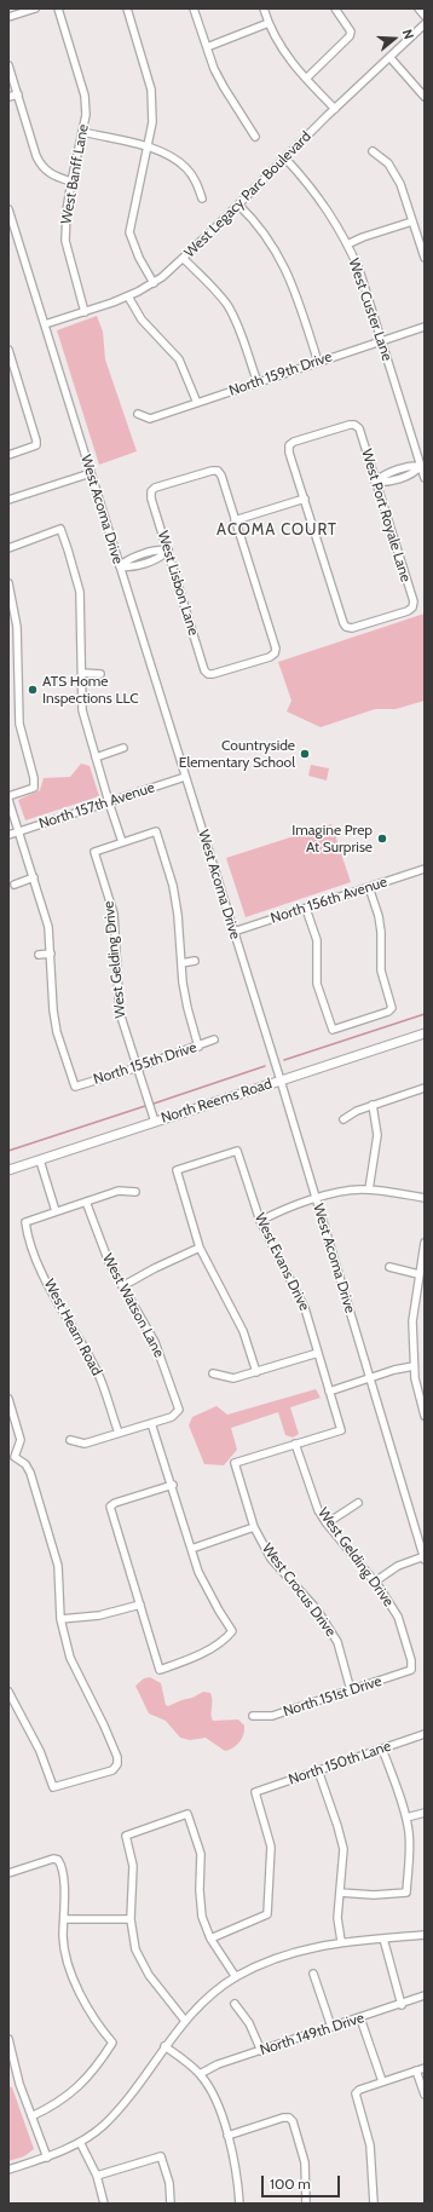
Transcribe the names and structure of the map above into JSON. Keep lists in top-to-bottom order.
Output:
{
  "streets": {
    "main road": ["North Reems Road"],
    "street": [
      "West Banff Lane",
      "West Legacy Parc Boulevard",
      "West Custer Lane",
      "North 159th Drive",
      "West Acoma Drive",
      "West Port Royale Lane",
      "West Lisbon Lane",
      "North 157th Avenue",
      "North 156th Avenue",
      "West Gelding Drive",
      "North 155th Drive",
      "West Evans Drive",
      "West Watson Lane",
      "West Hearn Road",
      "West Crocus Drive",
      "North 151st Drive",
      "North 150th Lane",
      "North 149th Drive"
    ]
  },
  "crossings": [
    ["West Banff Lane", "West Legacy Parc Boulevard"],
    ["West Legacy Parc Boulevard", "West Custer Lane"],
    ["West Legacy Parc Boulevard", "West Acoma Drive"],
    ["West Custer Lane", "North 159th Drive"],
    ["West Acoma Drive", "North 157th Avenue"],
    ["West Acoma Drive", "North 156th Avenue"],
    ["West Acoma Drive", "North Reems Road"],
    ["West Gelding Drive", "North 155th Drive"],
    ["West Gelding Drive", "North Reems Road"],
    ["West Gelding Drive", "West Evans Drive"],
    ["West Gelding Drive", "West Crocus Drive"],
    ["West Gelding Drive", "North 151st Drive"],
    ["West Evans Drive", "West Crocus Drive"],
    ["West Crocus Drive", "North 151st Drive"]
  ],
  "districts": ["ACOMA COURT"],
  "places": ["ATS Home Inspections LLC", "Countryside Elementary School", "Imagine Prep At Surprise"],
  "scale_bar": "100 m",
  "north": "right"
}
